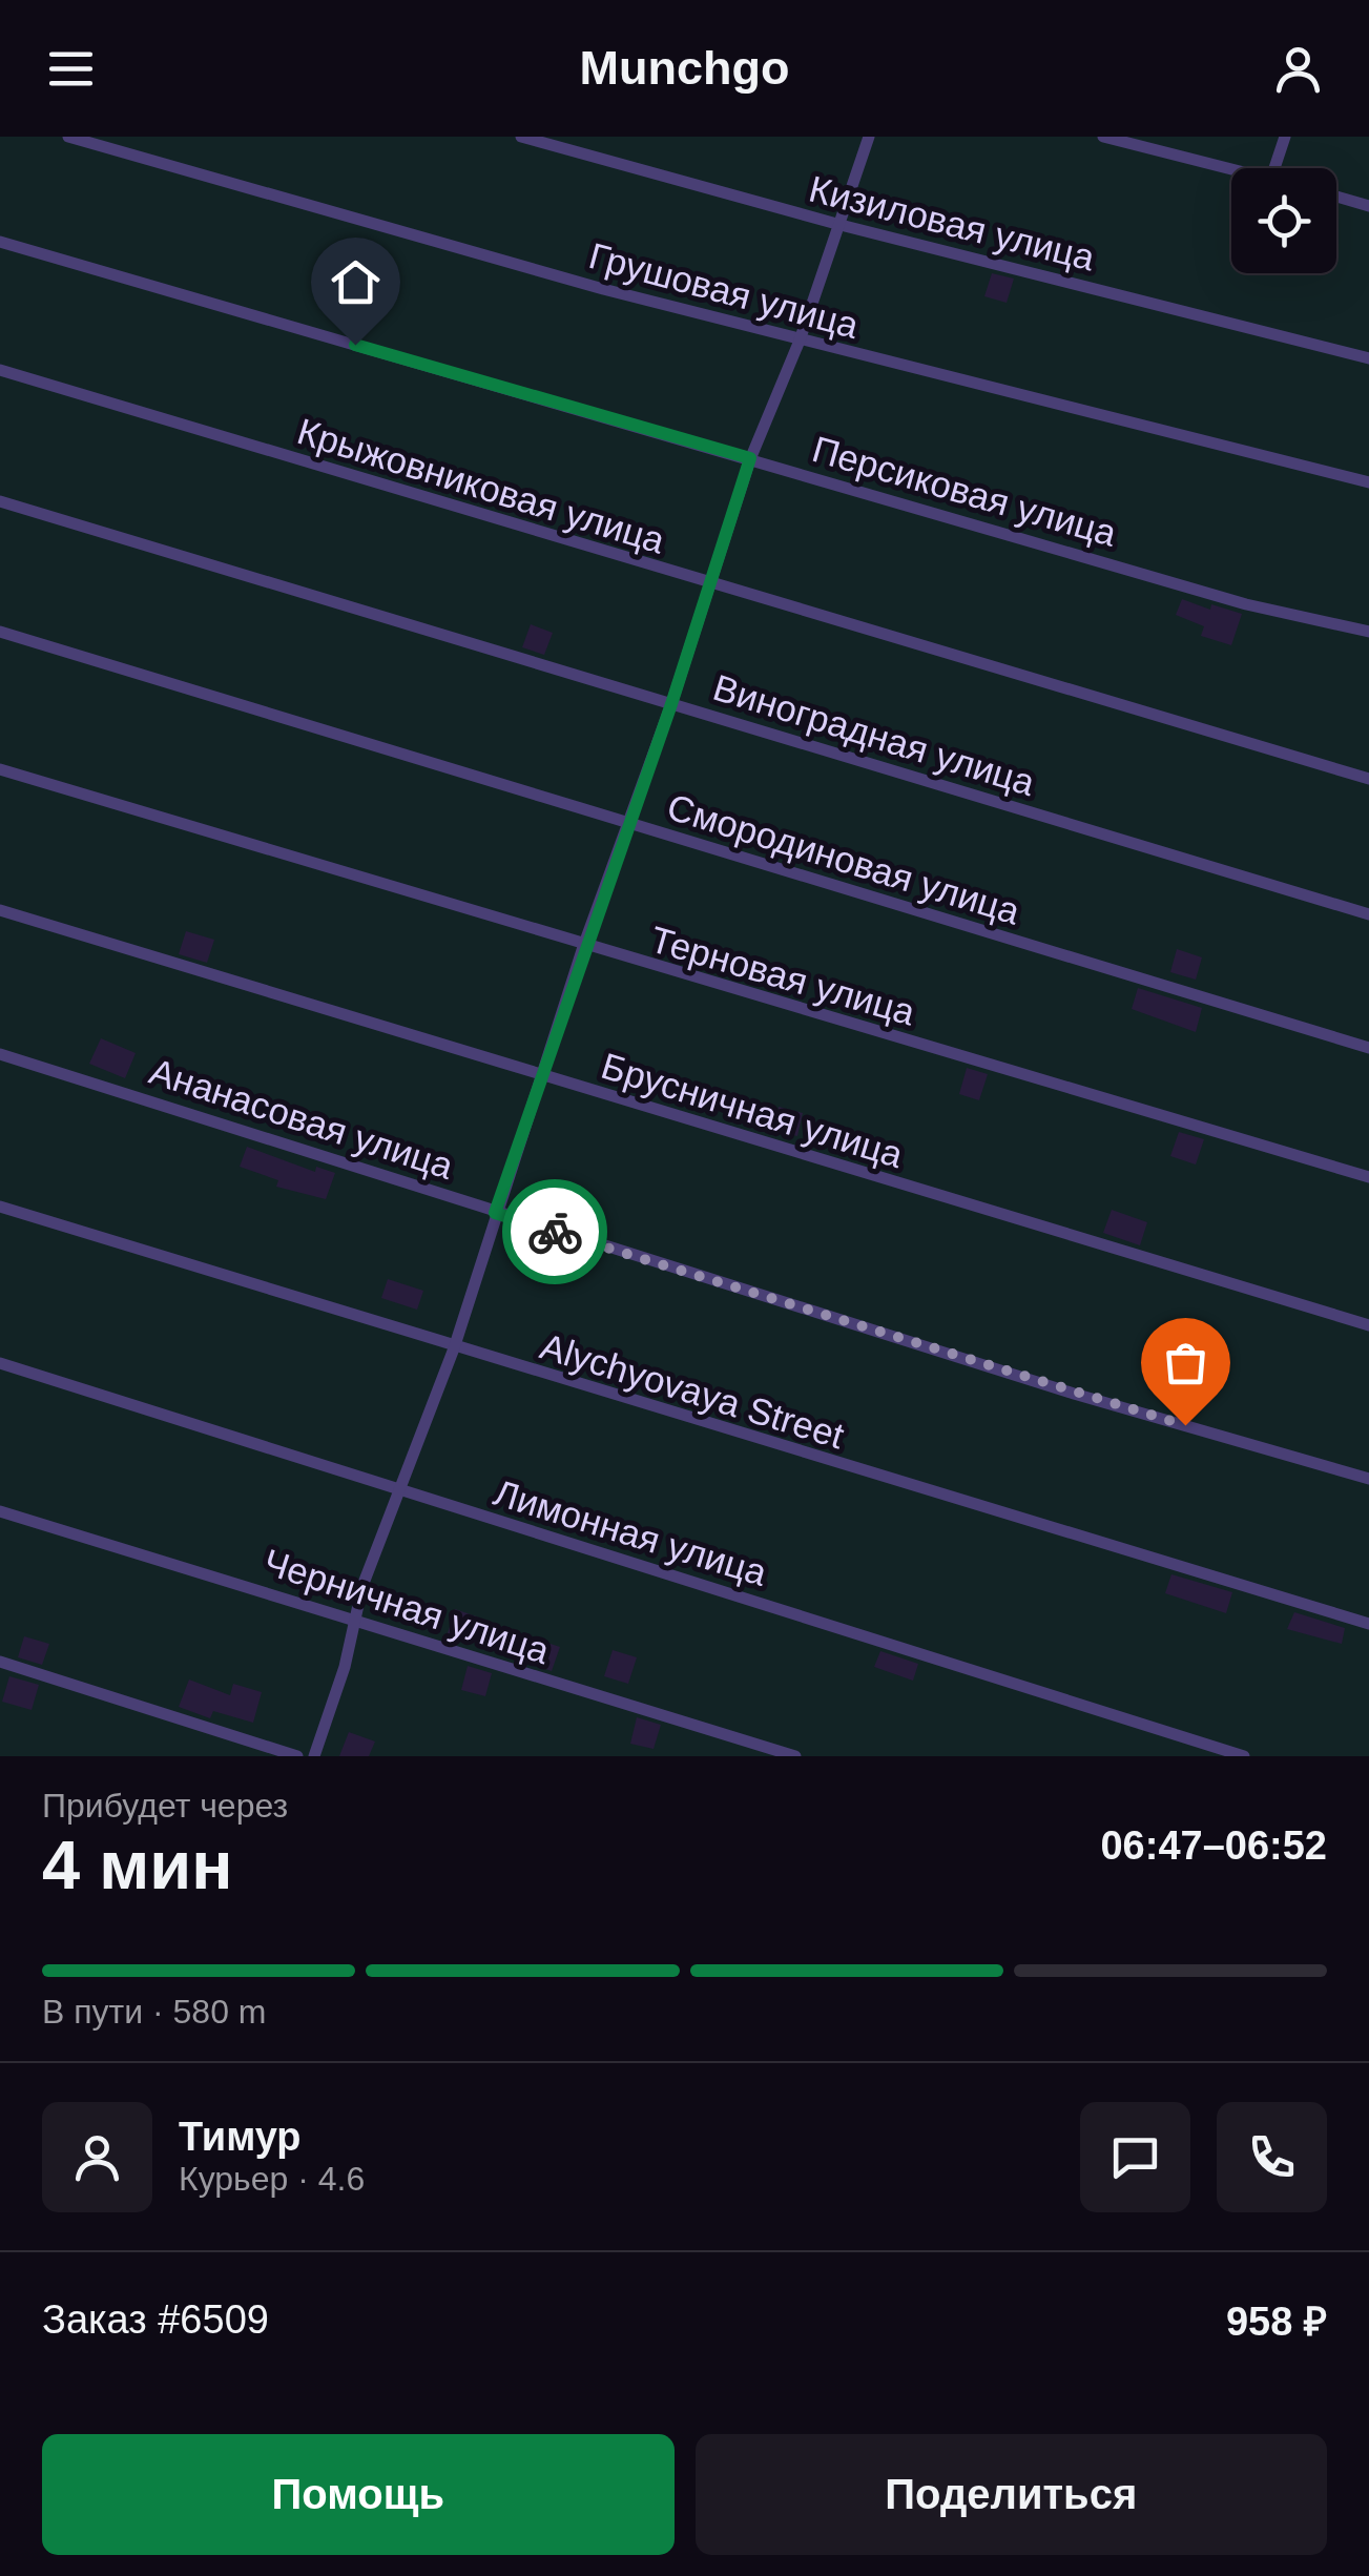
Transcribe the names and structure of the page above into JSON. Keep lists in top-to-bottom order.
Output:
{
  "streets": {
    "street": [
      "Кизиловая улица",
      "Грушовая улица",
      "Крыжовниковая улица",
      "Персиковая улица",
      "Виноградная улица",
      "Смородиновая улица",
      "Терновая улица",
      "Брусничная улица",
      "Ананасовая улица",
      "Alychyovaya Street",
      "Лимонная улица",
      "Черничная улица"
    ]
  },
  "page": {
    "header": "Munchgo",
    "heading": ["4 мин", "Прибудет через", "06:47–06:52"],
    "panel": [
      "Тимур",
      "Курьер · 4.6",
      "Заказ #6509",
      "958 ₽"
    ],
    "bar": "В пути · 580 m",
    "buttons": ["Помощь", "Поделиться"]
  }
}
